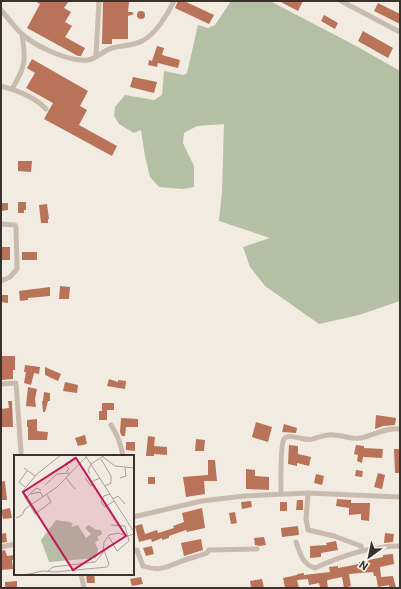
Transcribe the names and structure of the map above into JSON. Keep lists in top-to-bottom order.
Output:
{
  "north": "bottom left"
}
